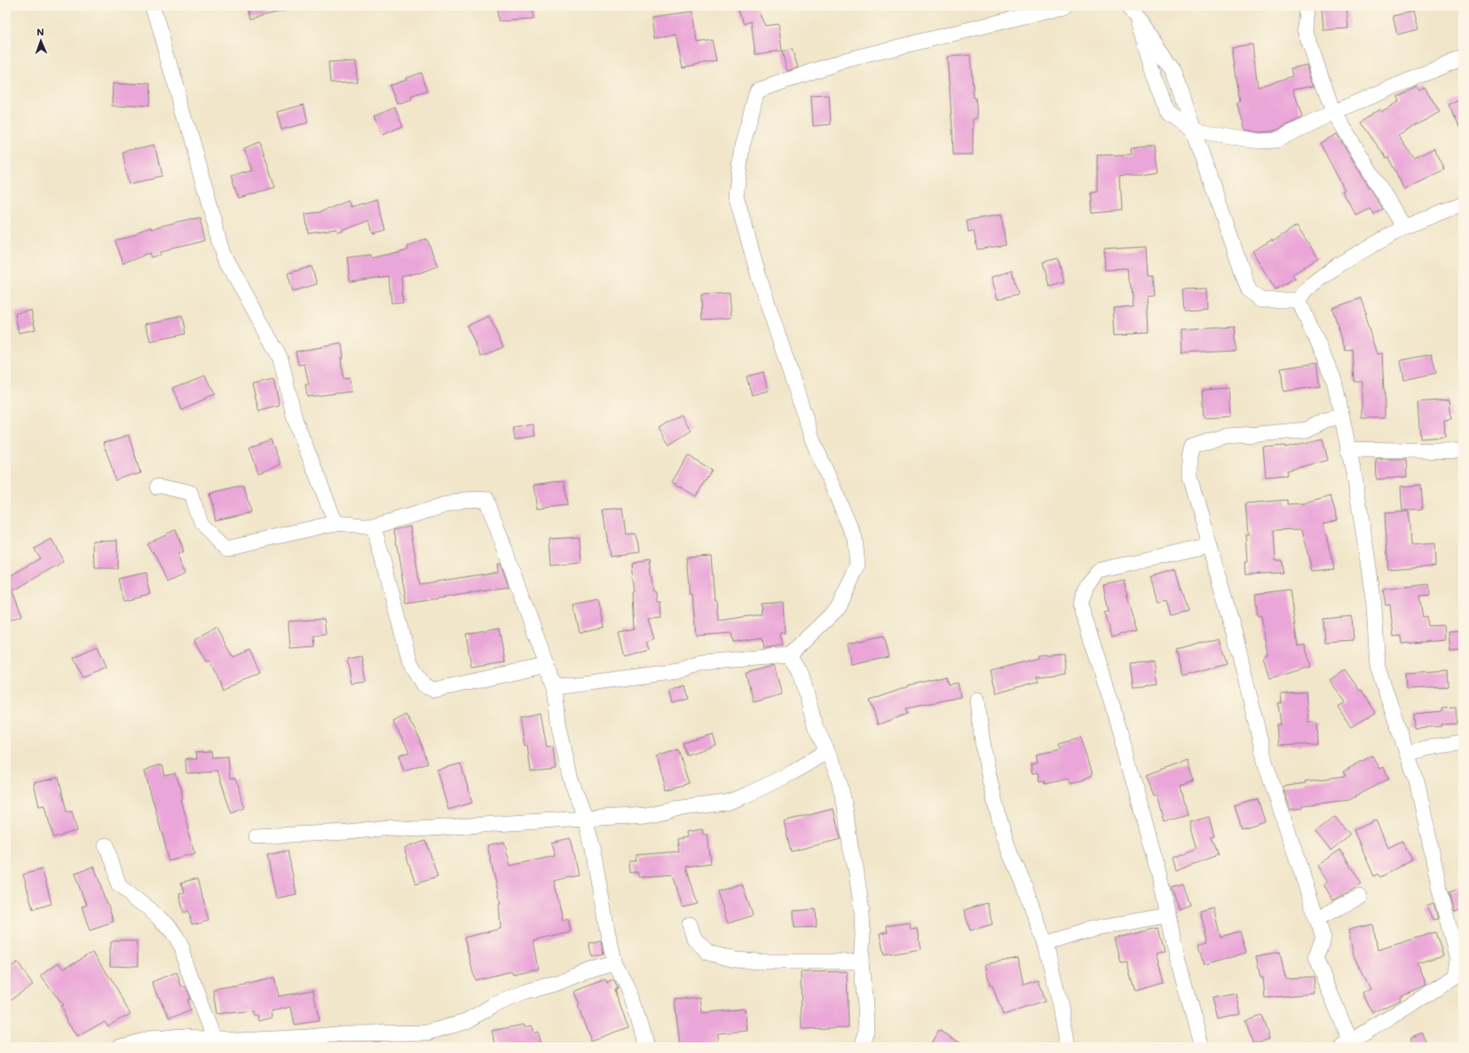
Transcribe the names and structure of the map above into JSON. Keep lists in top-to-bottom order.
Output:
{
  "north": "top"
}
